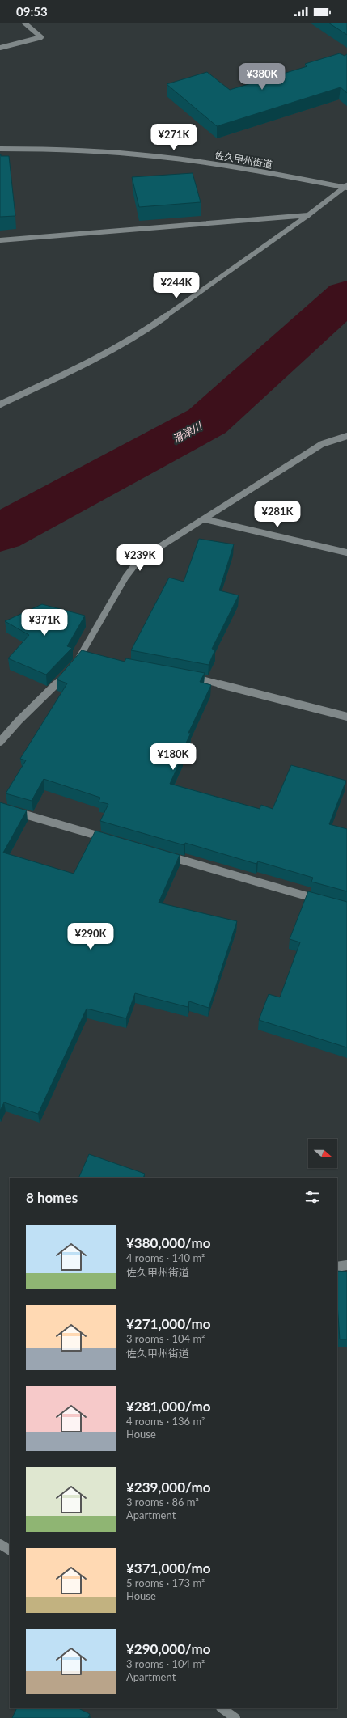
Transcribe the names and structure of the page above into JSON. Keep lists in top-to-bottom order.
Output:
{
  "streets": {
    "street": ["佐久甲州街道"]
  },
  "water": ["滑津川"],
  "north": "right",
  "page": {
    "status": "09:53",
    "price": [
      "¥380K",
      "¥271K",
      "¥244K",
      "¥281K",
      "¥239K",
      "¥371K",
      "¥180K",
      "¥290K"
    ],
    "heading": "8 homes",
    "list": [
      {
        "name": "¥380,000/mo",
        "note": "4 rooms · 140 m² · 佐久甲州街道"
      },
      {
        "name": "¥271,000/mo",
        "note": "3 rooms · 104 m² · 佐久甲州街道"
      },
      {
        "name": "¥281,000/mo",
        "note": "4 rooms · 136 m² · House"
      },
      {
        "name": "¥239,000/mo",
        "note": "3 rooms · 86 m² · Apartment"
      },
      {
        "name": "¥371,000/mo",
        "note": "5 rooms · 173 m² · House"
      },
      {
        "name": "¥290,000/mo",
        "note": "3 rooms · 104 m² · Apartment"
      }
    ]
  }
}
